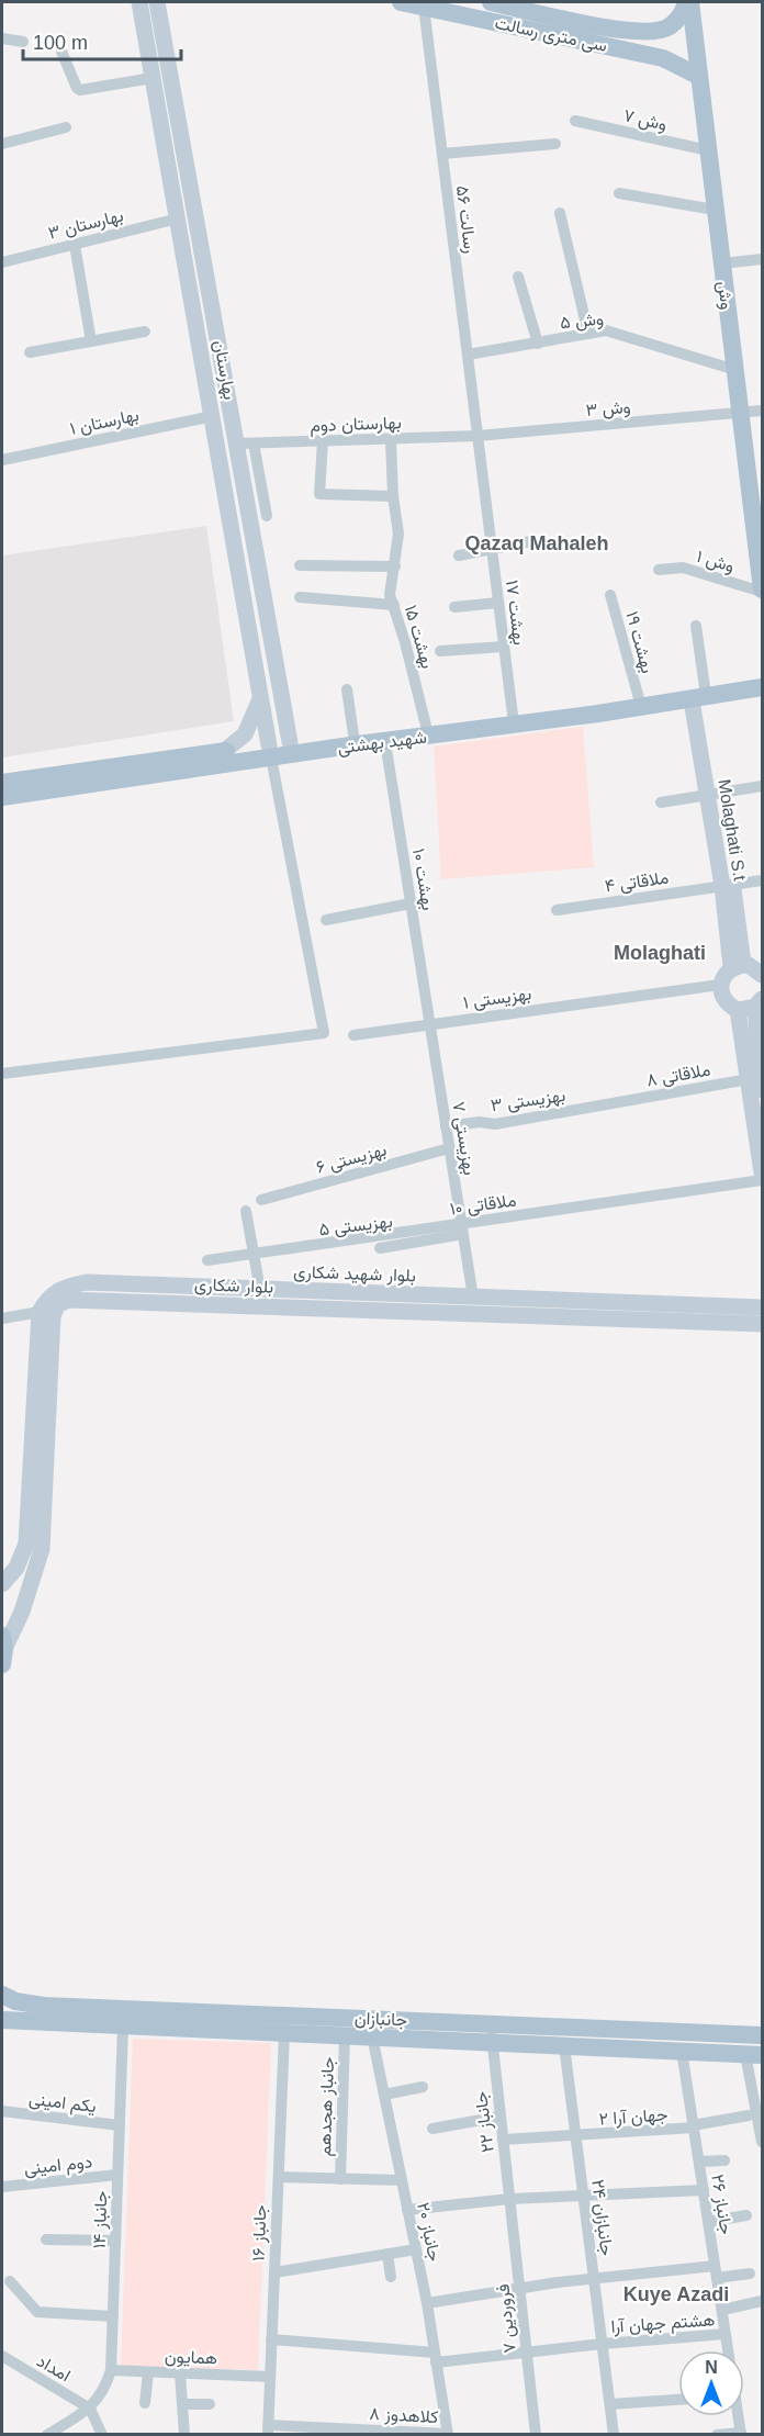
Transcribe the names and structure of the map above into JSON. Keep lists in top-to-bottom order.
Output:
{
  "streets": {
    "main road": [
      "سی متری رسالت",
      "وش",
      "بهارستان",
      "شهید بهشتی",
      "Molaghati S.t",
      "بلوار شهید شکاری",
      "بلوار شکاری",
      "جانبازان"
    ],
    "street": [
      "وش ۷",
      "۵۶ رسالت",
      "بهارستان ۳",
      "وش ۵",
      "وش ۳",
      "۱ بهارستان",
      "بهارستان دوم",
      "وش ۱",
      "بهشت ۱۷",
      "بهشت ۱۵",
      "بهشت ۱۹",
      "بهشت ۱۰",
      "ملاقاتی ۴",
      "بهزیستی ۱",
      "ملاقاتی ۸",
      "۳ بهزیستی",
      "۷ بهزیستی",
      "بهزیستی ۶",
      "۱۰ ملاقاتی",
      "۵ بهزیستی",
      "یکم امینی",
      "جانباز هجدهم",
      "۲ جهان آرا",
      "۲۲ جانباز",
      "دوم امینی",
      "جانباز ۲۶",
      "جانبازان ۲۴",
      "جانباز ۱۴",
      "۲۰ جانباز",
      "جانباز ۱۶",
      "فروردین ۷",
      "هشتم جهان آرا",
      "همایون",
      "امداد",
      "کلاهدوز ۸"
    ]
  },
  "crossings": [
    ["سی متری رسالت", "۵۶ رسالت"],
    ["سی متری رسالت", "وش"],
    ["وش ۷", "وش"],
    ["۵۶ رسالت", "وش ۵"],
    ["۵۶ رسالت", "وش ۳"],
    ["۵۶ رسالت", "بهارستان دوم"],
    ["۵۶ رسالت", "بهشت ۱۷"],
    ["بهارستان ۳", "بهارستان"],
    ["وش", "وش ۵"],
    ["وش", "وش ۳"],
    ["وش", "وش ۱"],
    ["بهارستان", "۱ بهارستان"],
    ["بهارستان", "بهارستان دوم"],
    ["بهارستان", "شهید بهشتی"],
    ["وش ۳", "بهارستان دوم"],
    ["وش ۳", "بهشت ۱۷"],
    ["بهارستان دوم", "بهشت ۱۷"],
    ["بهارستان دوم", "بهشت ۱۵"],
    ["بهشت ۱۷", "شهید بهشتی"],
    ["بهشت ۱۵", "شهید بهشتی"],
    ["بهشت ۱۹", "شهید بهشتی"],
    ["شهید بهشتی", "Molaghati S.t"],
    ["شهید بهشتی", "بهشت ۱۰"],
    ["Molaghati S.t", "ملاقاتی ۴"],
    ["بهشت ۱۰", "بهزیستی ۱"],
    ["بهشت ۱۰", "۷ بهزیستی"],
    ["بهزیستی ۱", "۷ بهزیستی"],
    ["ملاقاتی ۸", "۳ بهزیستی"],
    ["۳ بهزیستی", "۷ بهزیستی"],
    ["۷ بهزیستی", "بهزیستی ۶"],
    ["۷ بهزیستی", "۵ بهزیستی"],
    ["۷ بهزیستی", "بلوار شهید شکاری"],
    ["۱۰ ملاقاتی", "۵ بهزیستی"],
    ["بلوار شهید شکاری", "بلوار شکاری"],
    ["جانبازان", "جانباز هجدهم"],
    ["جانبازان", "۲۲ جانباز"],
    ["جانبازان", "جانباز ۲۶"],
    ["جانبازان", "جانبازان ۲۴"],
    ["جانبازان", "جانباز ۱۴"],
    ["جانبازان", "۲۰ جانباز"],
    ["جانبازان", "جانباز ۱۶"],
    ["یکم امینی", "جانباز ۱۴"],
    ["۲ جهان آرا", "۲۲ جانباز"],
    ["۲ جهان آرا", "جانباز ۲۶"],
    ["۲ جهان آرا", "جانبازان ۲۴"],
    ["۲۲ جانباز", "فروردین ۷"],
    ["دوم امینی", "جانباز ۱۴"],
    ["جانباز ۲۶", "هشتم جهان آرا"],
    ["جانبازان ۲۴", "هشتم جهان آرا"],
    ["جانباز ۱۴", "همایون"],
    ["جانباز ۱۴", "امداد"],
    ["۲۰ جانباز", "هشتم جهان آرا"],
    ["۲۰ جانباز", "کلاهدوز ۸"],
    ["جانباز ۱۶", "هشتم جهان آرا"],
    ["جانباز ۱۶", "همایون"],
    ["جانباز ۱۶", "کلاهدوز ۸"],
    ["فروردین ۷", "هشتم جهان آرا"]
  ],
  "districts": ["Qazaq Mahaleh", "Molaghati", "Kuye Azadi"],
  "scale_bar": "100 m",
  "north": "top"
}
